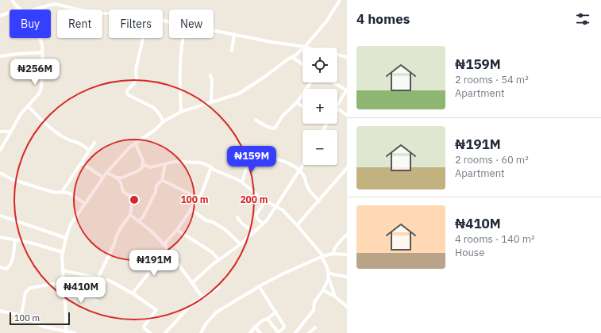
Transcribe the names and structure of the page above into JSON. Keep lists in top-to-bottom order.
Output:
{
  "scale_bar": "100 m",
  "page": {
    "heading": "4 homes",
    "chip": [
      "Buy",
      "Rent",
      "Filters",
      "New"
    ],
    "list": [
      {
        "name": "₦159M",
        "note": "2 rooms · 54 m² · Apartment"
      },
      {
        "name": "₦191M",
        "note": "2 rooms · 60 m² · Apartment"
      },
      {
        "name": "₦410M",
        "note": "4 rooms · 140 m² · House"
      }
    ],
    "map_buttons": ["+", "−"],
    "price": [
      "₦256M",
      "₦159M",
      "₦191M",
      "₦410M"
    ],
    "scale": "100 m"
  },
  "rings": ["100 m", "200 m"]
}
